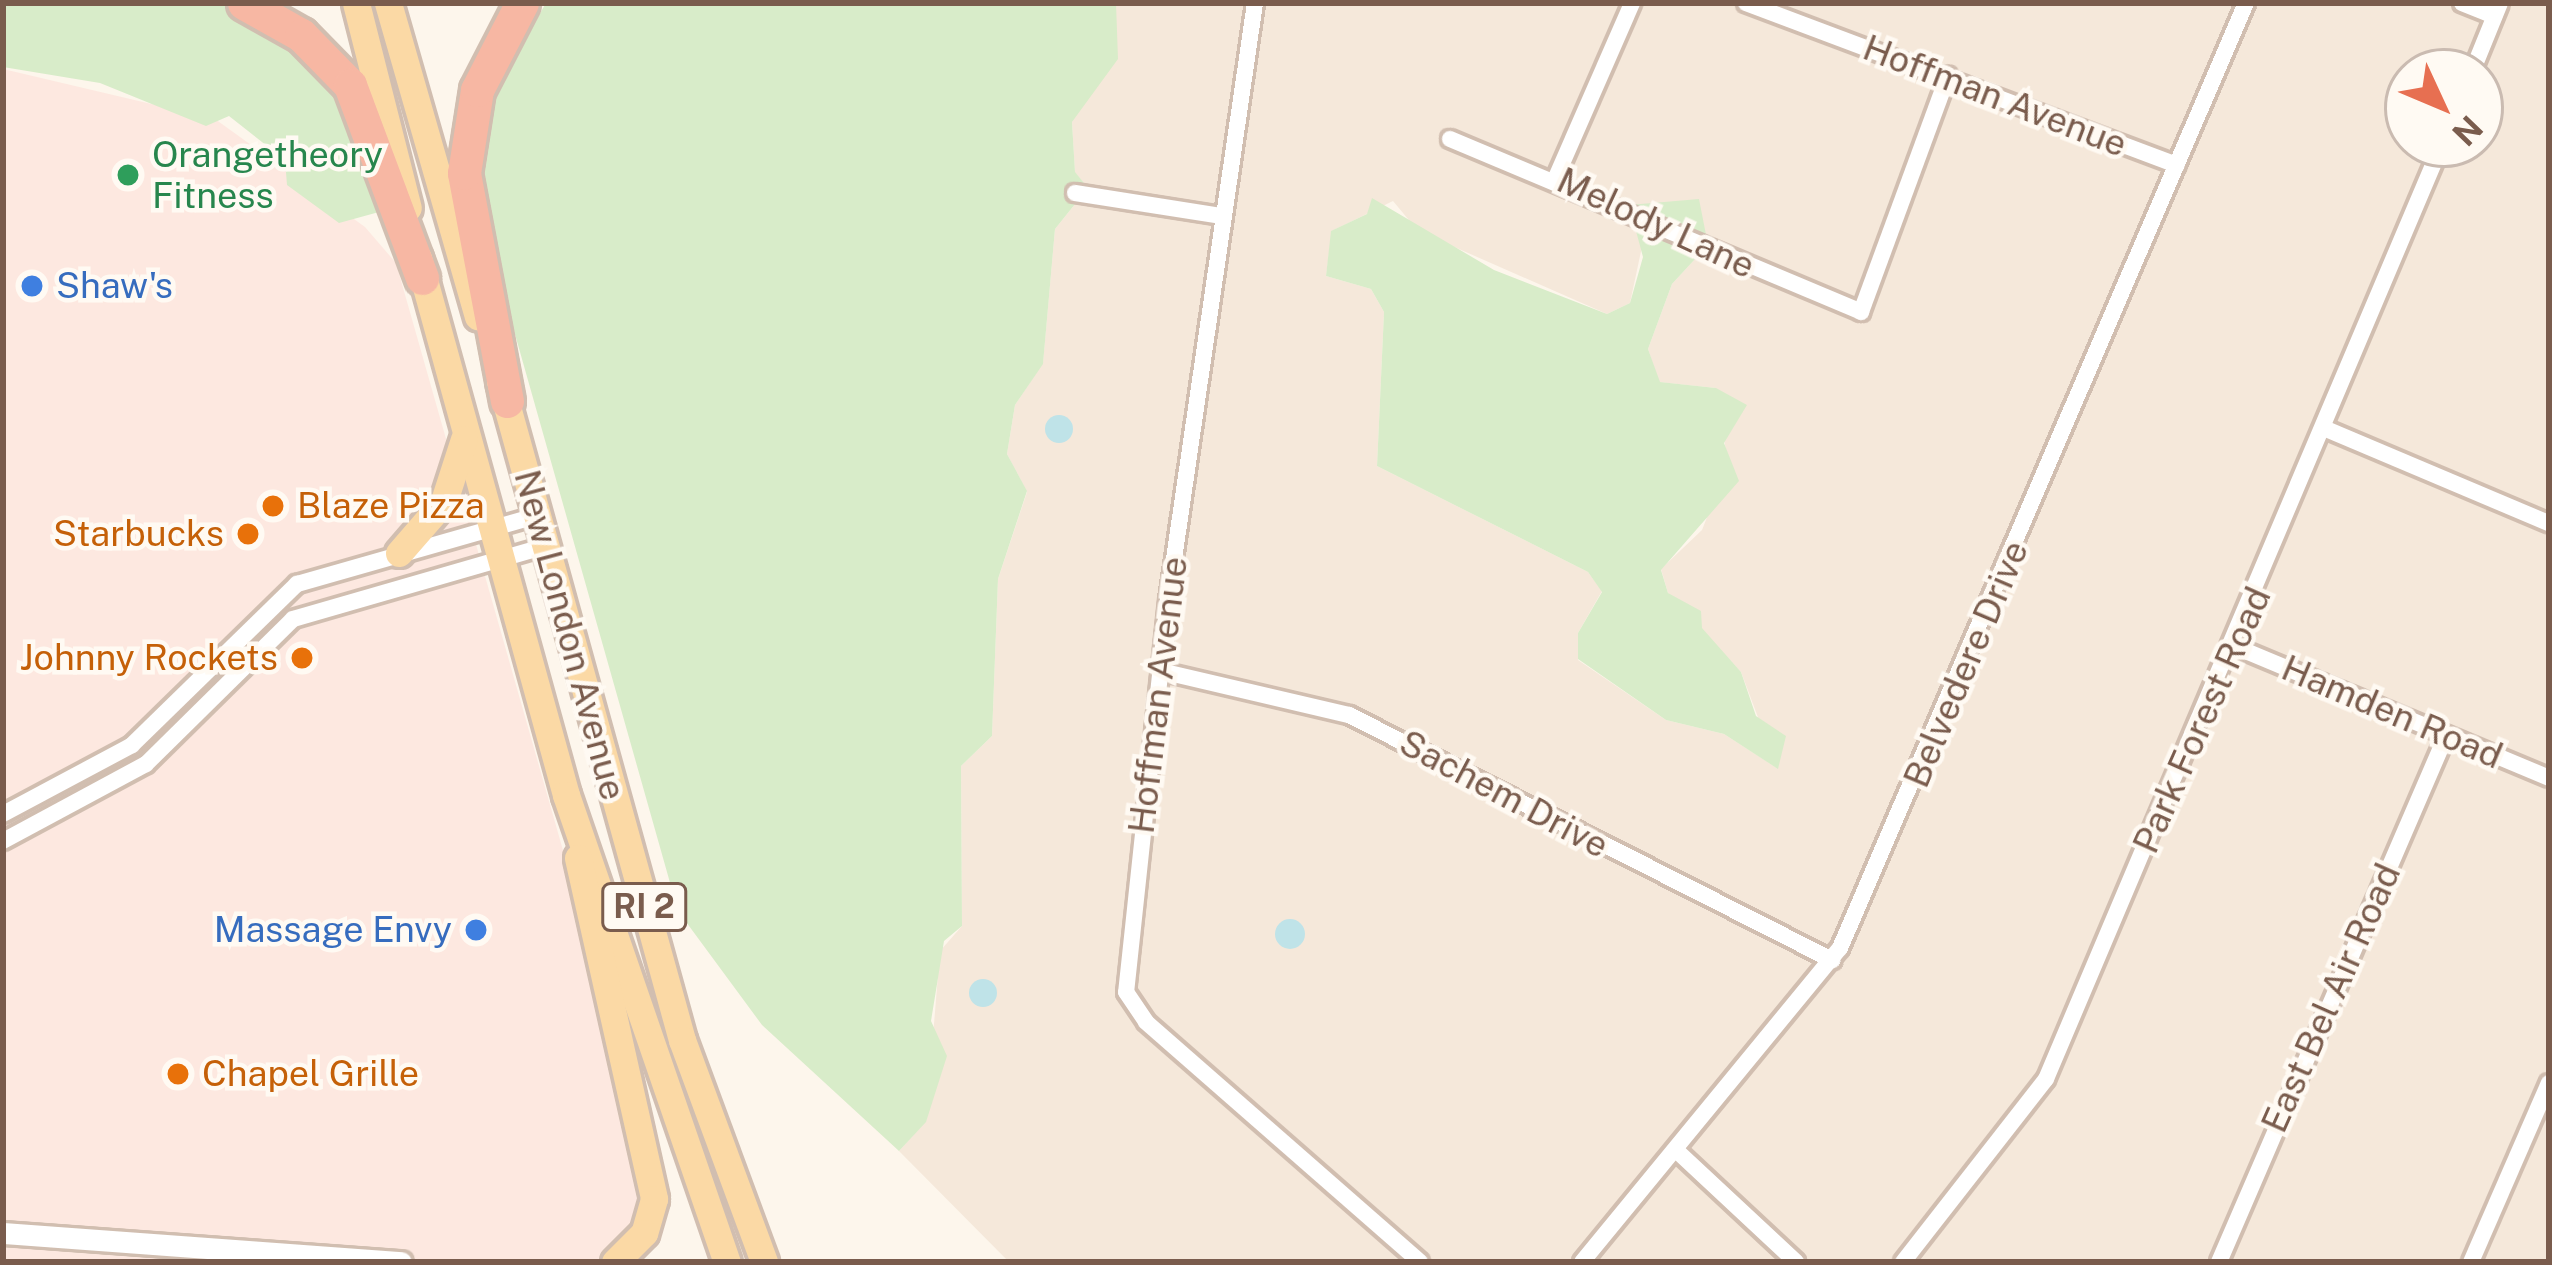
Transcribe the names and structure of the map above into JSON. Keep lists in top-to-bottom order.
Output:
{
  "streets": {
    "main road": ["New London Avenue", "RI 2"],
    "street": [
      "Hoffman Avenue",
      "Melody Lane",
      "Belvedere Drive",
      "Hamden Road",
      "Park Forest Road",
      "Sachem Drive",
      "East Bel Air Road"
    ]
  },
  "crossings": [
    ["Hoffman Avenue", "Melody Lane"],
    ["Hoffman Avenue", "Belvedere Drive"],
    ["Hoffman Avenue", "Sachem Drive"],
    ["Belvedere Drive", "Sachem Drive"],
    ["Hamden Road", "Park Forest Road"],
    ["Hamden Road", "East Bel Air Road"]
  ],
  "places": [
    "Orangetheory Fitness",
    "Shaw's",
    "Blaze Pizza",
    "Starbucks",
    "Johnny Rockets",
    "Massage Envy",
    "Chapel Grille"
  ],
  "north": "bottom right"
}
